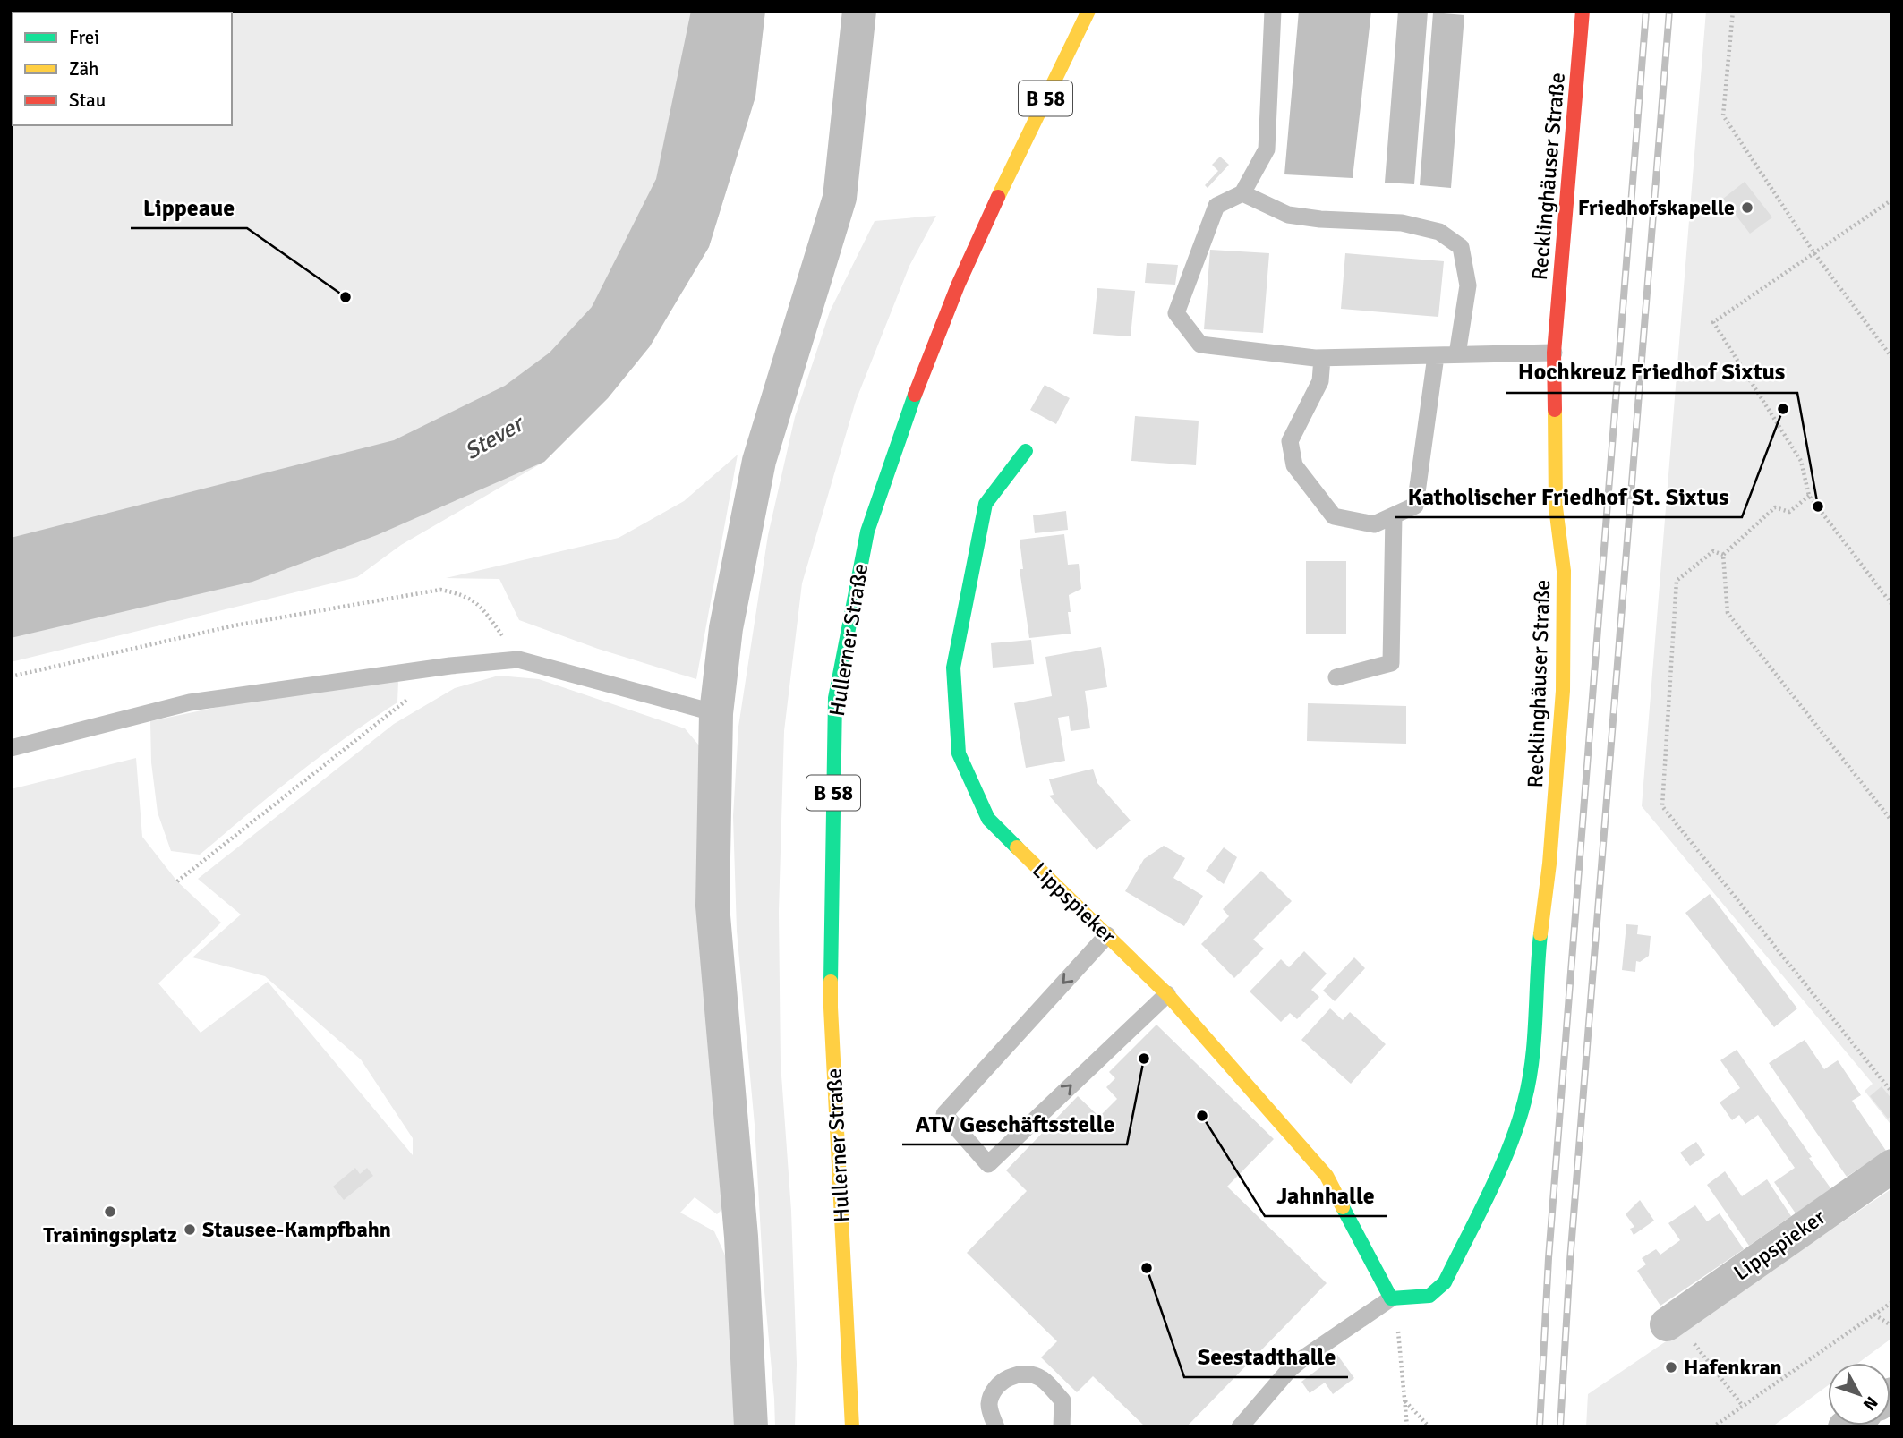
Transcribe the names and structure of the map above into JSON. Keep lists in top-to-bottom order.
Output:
{
  "streets": {
    "street": [
      "B 58",
      "Recklinghäuser Straße",
      "Hullerner Straße",
      "Lippspieker"
    ]
  },
  "crossings": [
    ["Recklinghäuser Straße", "Lippspieker"]
  ],
  "water": ["Stever"],
  "places": [
    "Friedhofskapelle",
    "Lippeaue",
    "Katholischer Friedhof St. Sixtus",
    "Hochkreuz Friedhof Sixtus",
    "ATV Geschäftsstelle",
    "Jahnhalle",
    "Trainingsplatz",
    "Stausee-Kampfbahn",
    "Seestadthalle",
    "Hafenkran"
  ],
  "legend": ["Frei", "Zäh", "Stau"],
  "north": "bottom right"
}
